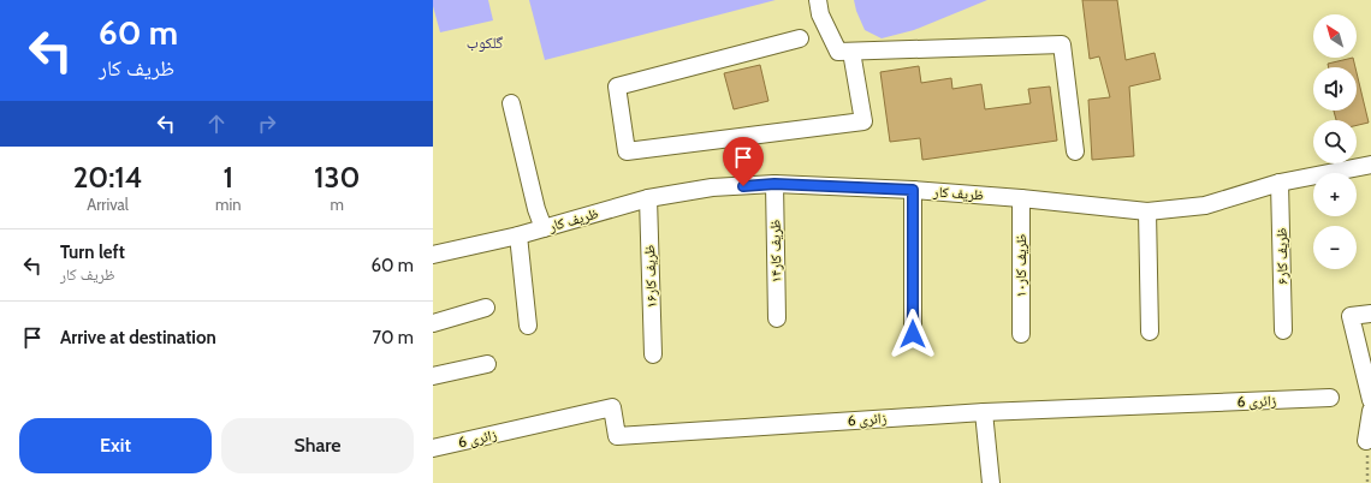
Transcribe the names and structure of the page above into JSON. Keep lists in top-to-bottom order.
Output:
{
  "streets": {
    "street": [
      "ظریف کار",
      "ظریف کار۱۴",
      "ظریف کار۶",
      "ظریف کار۱۰",
      "ظریف کار۱۶",
      "6 زائری"
    ]
  },
  "crossings": [
    ["ظریف کار", "ظریف کار۱۴"],
    ["ظریف کار", "ظریف کار۶"],
    ["ظریف کار", "ظریف کار۱۰"],
    ["ظریف کار", "ظریف کار۱۶"]
  ],
  "districts": ["گلکوب"],
  "north": "top left",
  "page": {
    "turn": ["60 m", "ظریف کار"],
    "map_buttons": ["+", "−"],
    "eta": [
      "20:14",
      "Arrival",
      "1",
      "min",
      "130",
      "m"
    ],
    "list": [
      {
        "name": "Turn left",
        "note": "ظریف کار",
        "value": "60 m"
      },
      {
        "name": "Arrive at destination",
        "value": "70 m"
      }
    ],
    "buttons": ["Exit", "Share"]
  }
}
